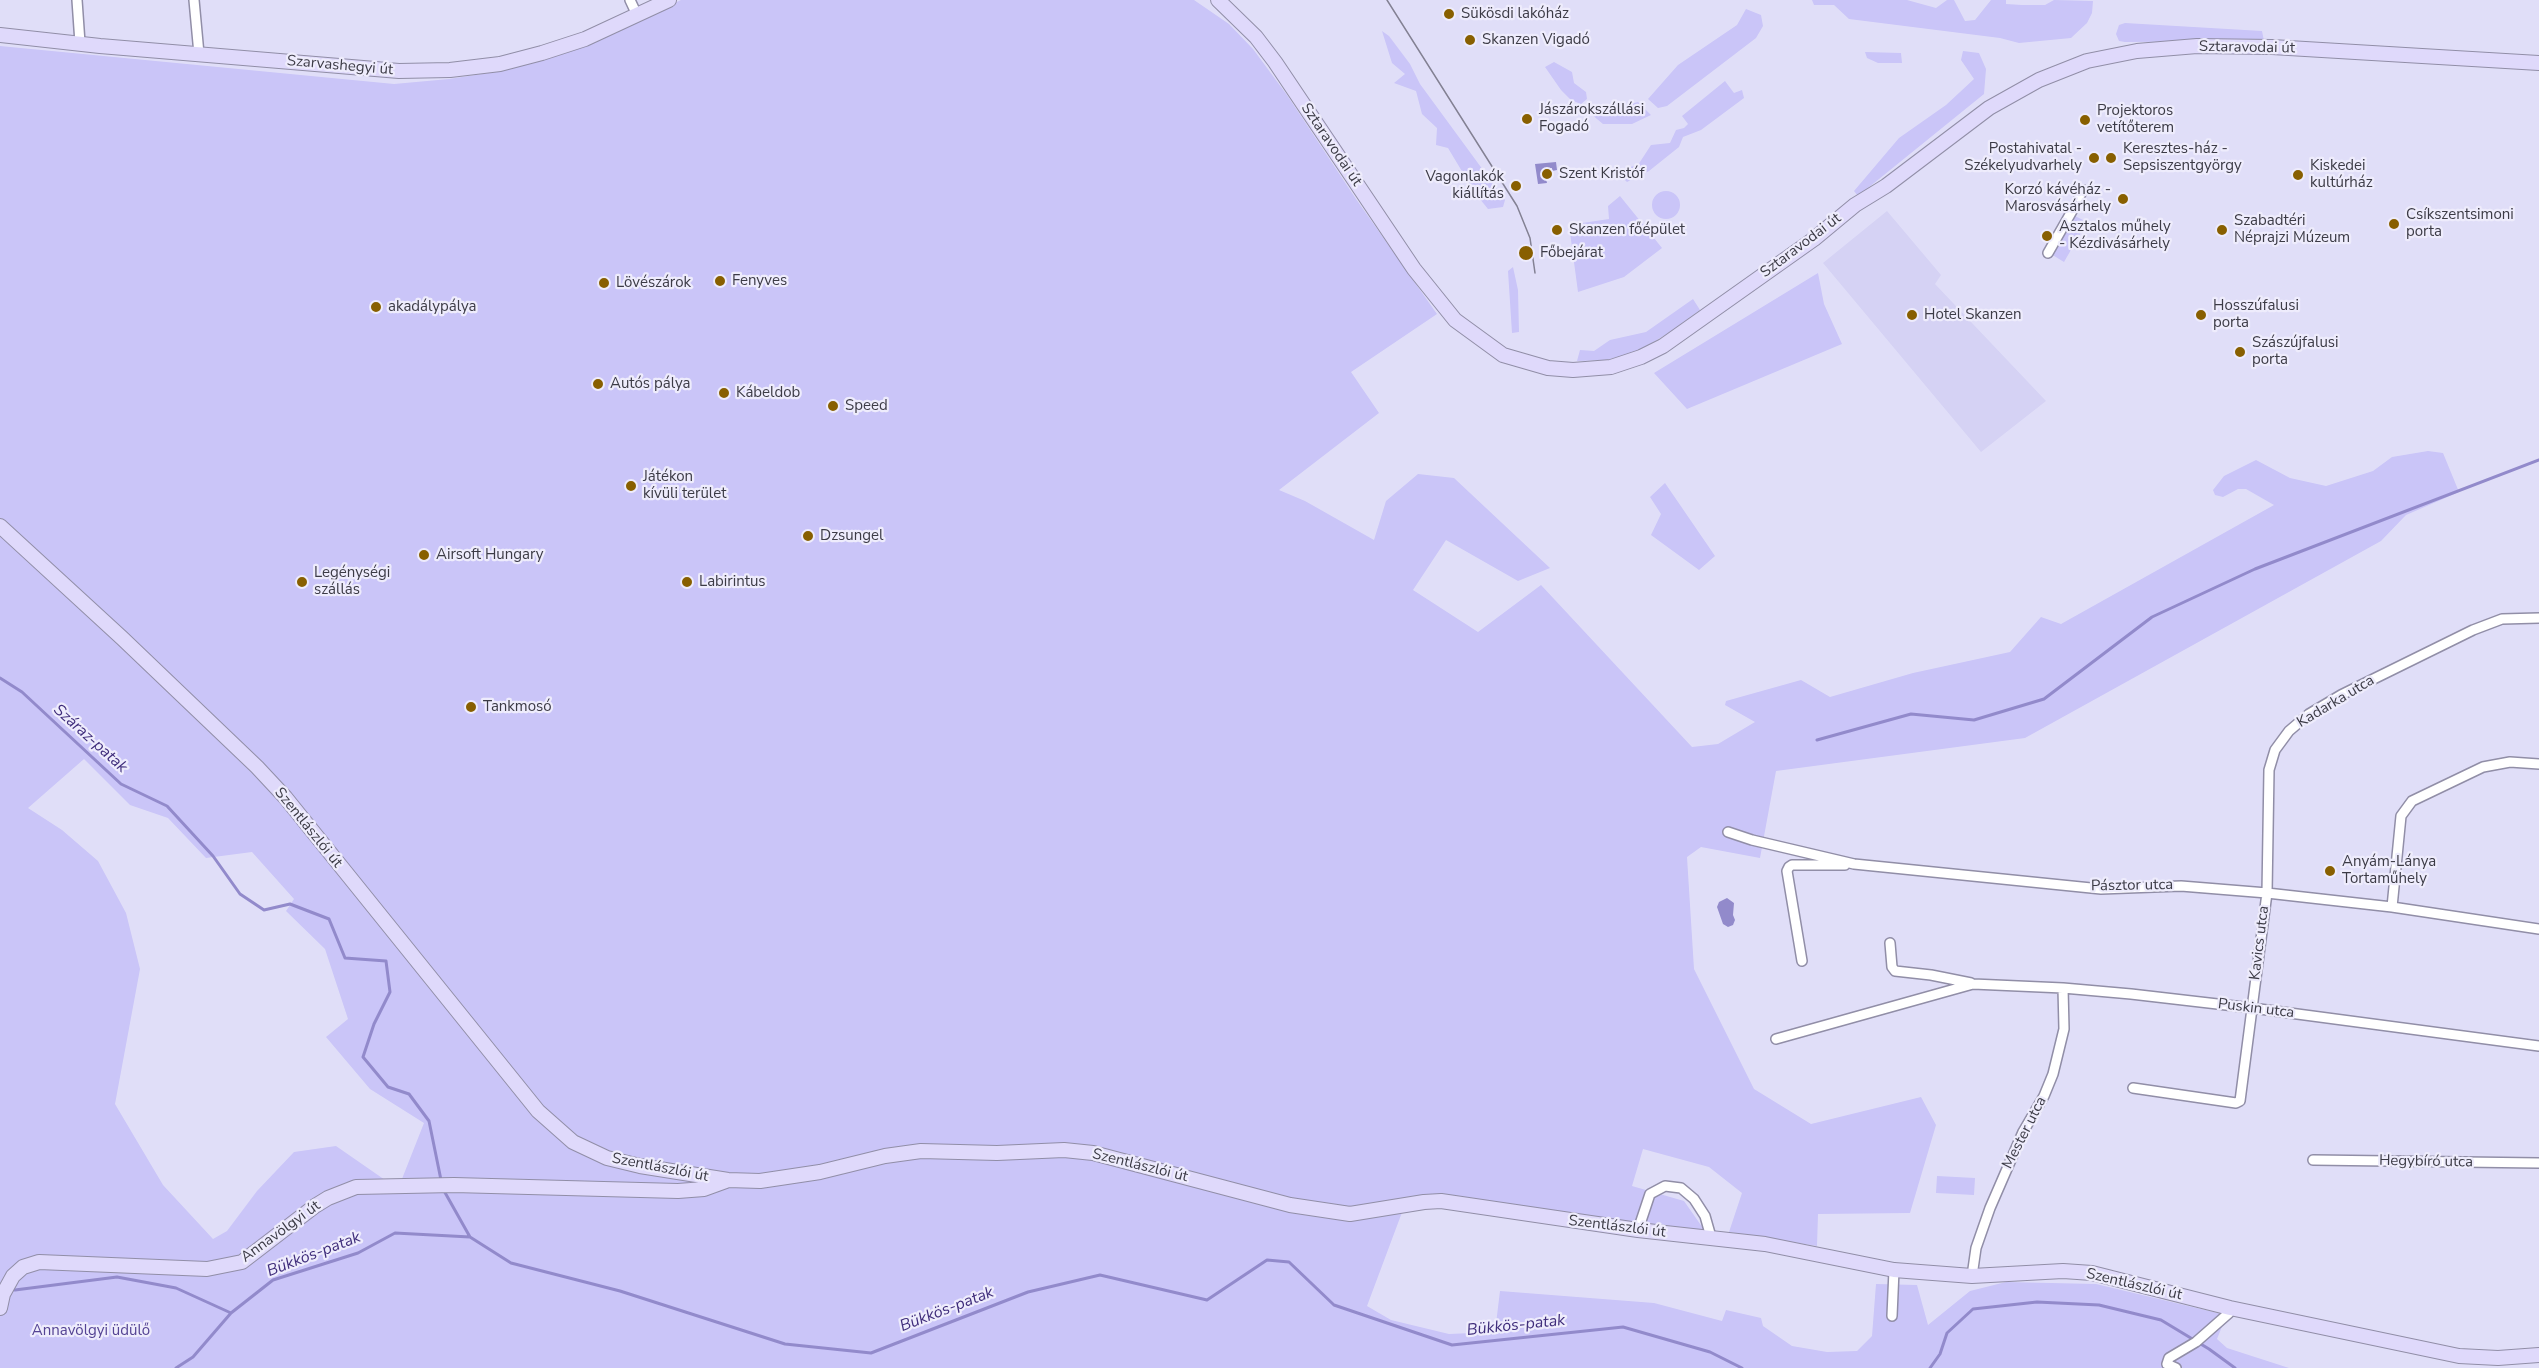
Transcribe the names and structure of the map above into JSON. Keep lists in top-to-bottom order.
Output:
{
  "streets": {
    "street": [
      "Sztaravodai út",
      "Szarvashegyi út",
      "Kadarka utca",
      "Szentlászlói út",
      "Pásztor utca",
      "Kavics utca",
      "Puskin utca",
      "Mester utca",
      "Hegybíró utca",
      "Annavölgyi út"
    ]
  },
  "crossings": [
    ["Kadarka utca", "Pásztor utca"],
    ["Kadarka utca", "Kavics utca"],
    ["Szentlászlói út", "Mester utca"],
    ["Szentlászlói út", "Annavölgyi út"],
    ["Pásztor utca", "Kavics utca"],
    ["Kavics utca", "Puskin utca"],
    ["Puskin utca", "Mester utca"]
  ],
  "water": ["Száraz-patak", "Bükkös-patak"],
  "parks": ["Annavölgyi üdülő"],
  "places": [
    "Sükösdi lakóház",
    "Skanzen Vigadó",
    "Jászárokszállási Fogadó",
    "Projektoros vetítőterem",
    "Postahivatal - Székelyudvarhely",
    "Keresztes-ház - Sepsiszentgyörgy",
    "Szent Kristóf",
    "Kiskedei kultúrház",
    "Vagonlakók kiállítás",
    "Korzó kávéház - Marosvásárhely",
    "Csíkszentsimoni porta",
    "Skanzen főépület",
    "Szabadtéri Néprajzi Múzeum",
    "Asztalos műhely - Kézdivásárhely",
    "Főbejárat",
    "Fenyves",
    "Lövészárok",
    "akadálypálya",
    "Hotel Skanzen",
    "Hosszúfalusi porta",
    "Szászújfalusi porta",
    "Autós pálya",
    "Kábeldob",
    "Speed",
    "Játékon kívüli terület",
    "Dzsungel",
    "Airsoft Hungary",
    "Legénységi szállás",
    "Labirintus",
    "Tankmosó",
    "Anyám-Lánya Tortaműhely"
  ]
}
